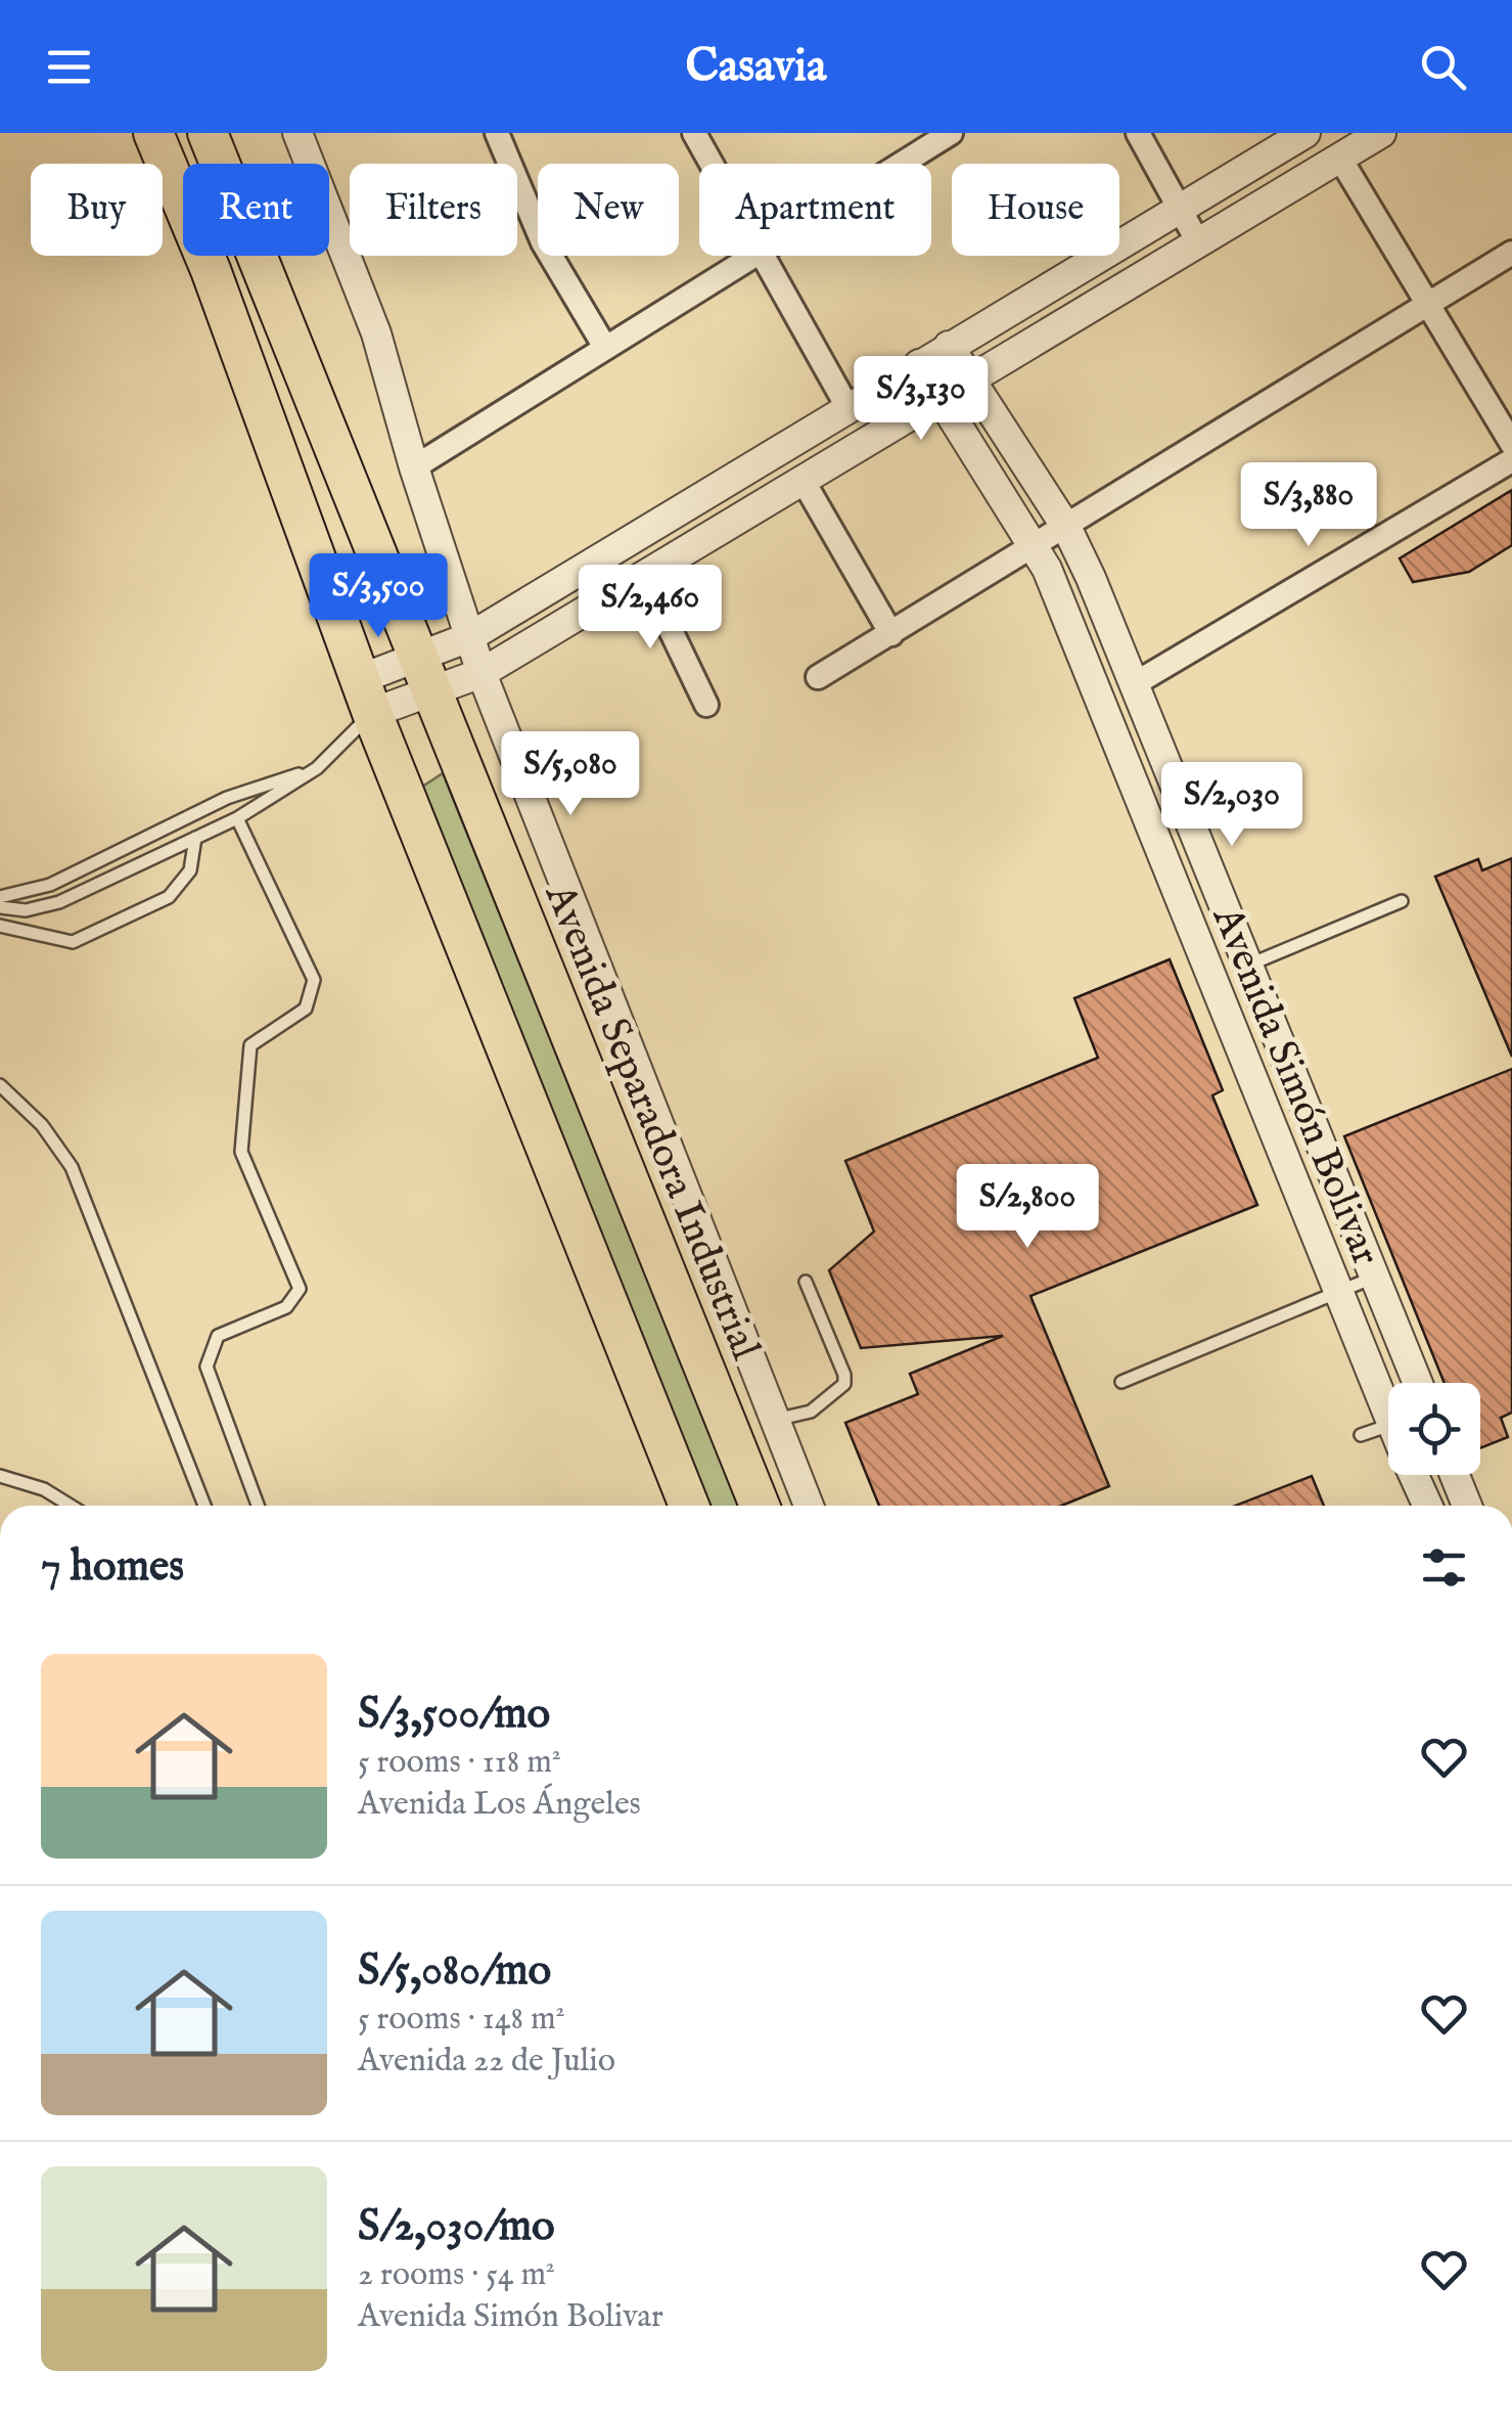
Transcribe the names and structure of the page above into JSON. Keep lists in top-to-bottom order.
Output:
{
  "streets": {
    "main road": ["Avenida Separadora Industrial"],
    "street": ["Avenida Simón Bolivar"]
  },
  "page": {
    "header": "Casavia",
    "chip": [
      "Buy",
      "Rent",
      "Filters",
      "New",
      "Apartment",
      "House"
    ],
    "price": [
      "S/3,130",
      "S/3,880",
      "S/3,500",
      "S/2,460",
      "S/5,080",
      "S/2,030",
      "S/2,800"
    ],
    "heading": "7 homes",
    "list": [
      {
        "name": "S/3,500/mo",
        "note": "5 rooms · 118 m² · Avenida Los Ángeles"
      },
      {
        "name": "S/5,080/mo",
        "note": "5 rooms · 148 m² · Avenida 22 de Julio"
      },
      {
        "name": "S/2,030/mo",
        "note": "2 rooms · 54 m² · Avenida Simón Bolivar"
      }
    ]
  }
}
